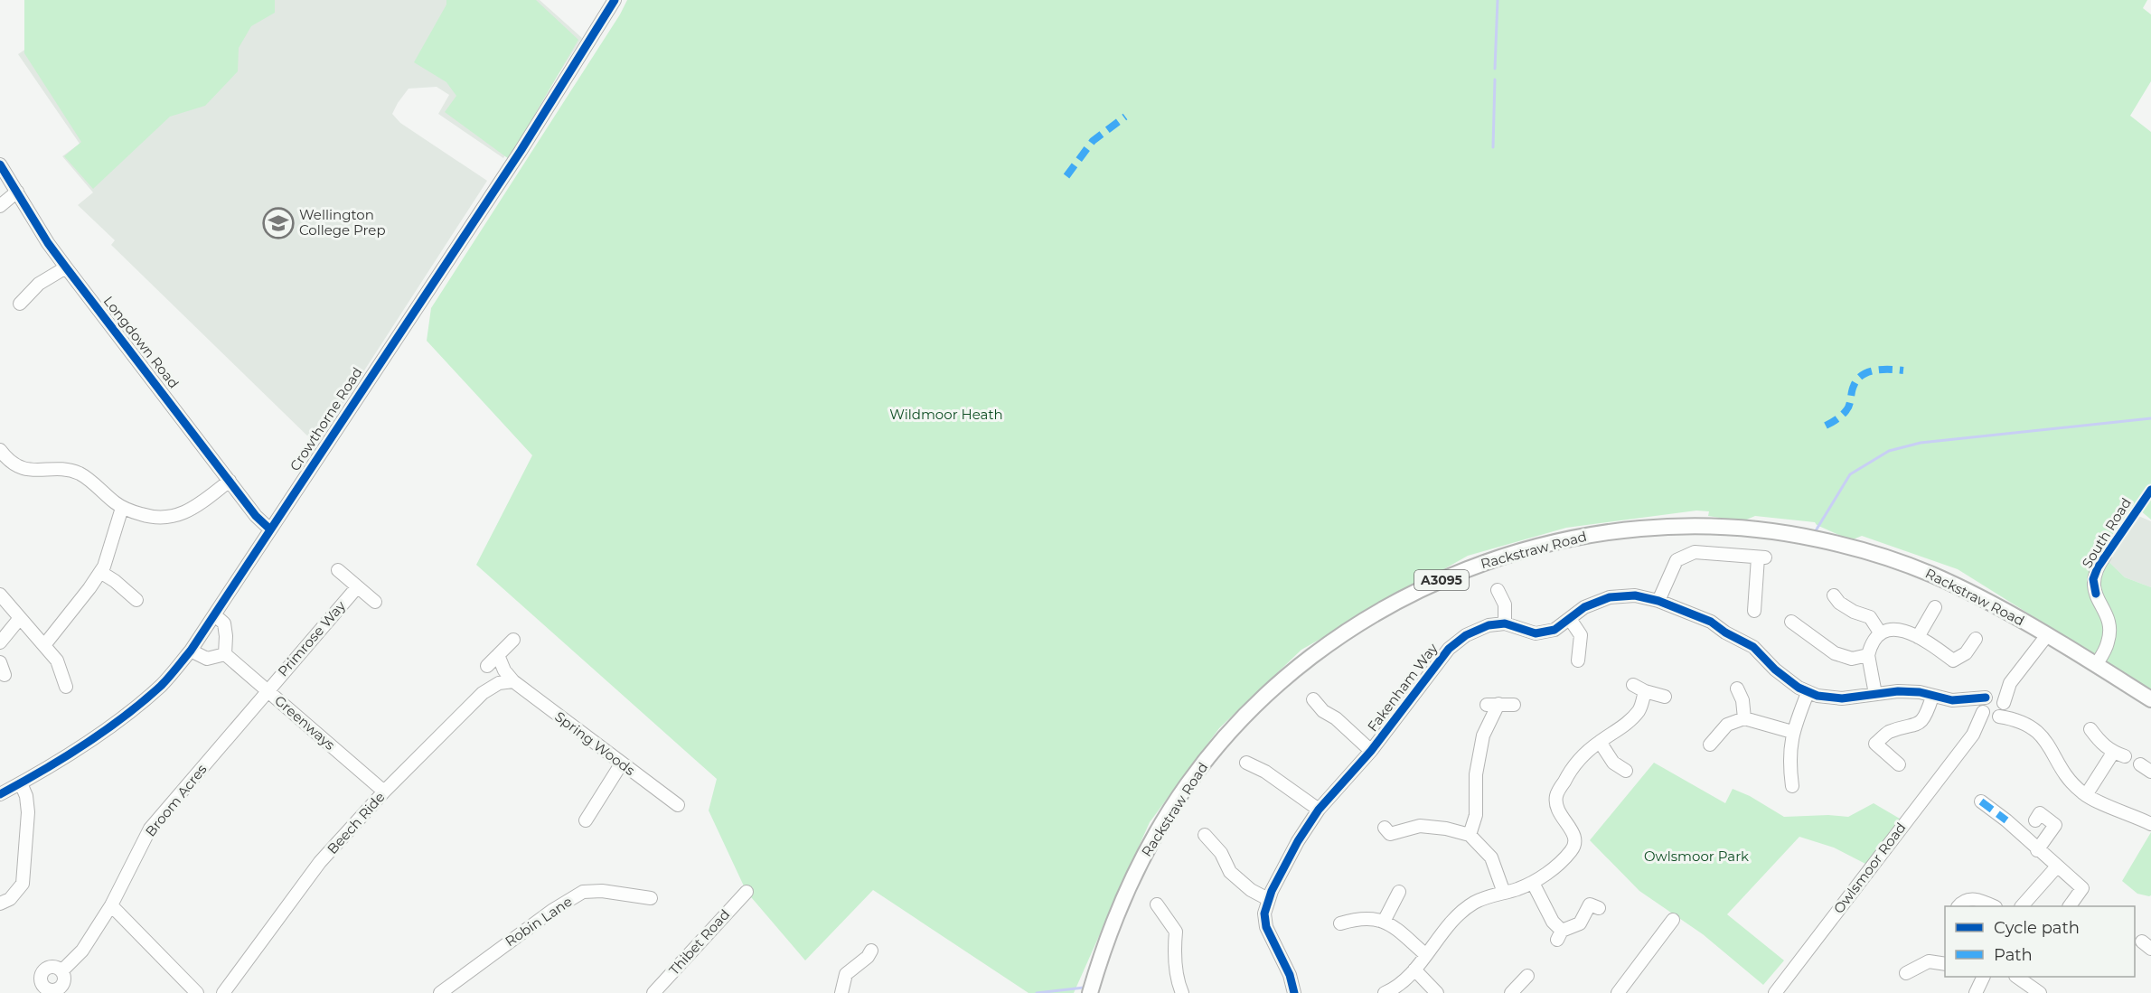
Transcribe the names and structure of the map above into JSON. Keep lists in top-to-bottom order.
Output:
{
  "streets": {
    "main road": ["Rackstraw Road", "A3095"],
    "street": [
      "Longdown Road",
      "Crowthorne Road",
      "South Road",
      "Primrose Way",
      "Fakenham Way",
      "Greenways",
      "Spring Woods",
      "Broom Acres",
      "Beech Ride",
      "Owlsmoor Road",
      "Robin Lane",
      "Thibet Road"
    ]
  },
  "crossings": [
    ["Longdown Road", "Crowthorne Road"],
    ["South Road", "Rackstraw Road"],
    ["Primrose Way", "Greenways"],
    ["Primrose Way", "Broom Acres"],
    ["Greenways", "Broom Acres"],
    ["Greenways", "Beech Ride"],
    ["Spring Woods", "Beech Ride"]
  ],
  "parks": ["Wildmoor Heath", "Owlsmoor Park"],
  "places": {
    "school or university": ["Wellington College Prep"]
  },
  "legend": ["Cycle path", "Path"]
}
